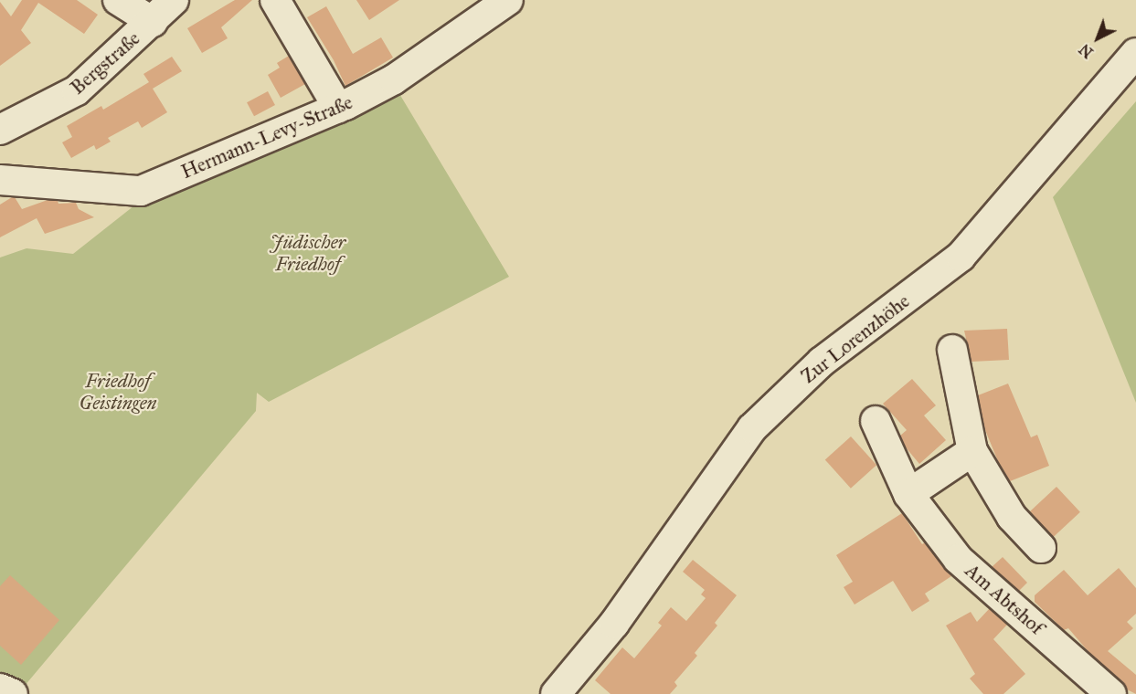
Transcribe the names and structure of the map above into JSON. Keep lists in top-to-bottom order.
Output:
{
  "streets": {
    "street": [
      "Bergstraße",
      "Hermann-Levy-Straße",
      "Zur Lorenzhöhe",
      "Am Abtshof"
    ]
  },
  "parks": ["Jüdischer Friedhof", "Friedhof Geistingen"],
  "north": "bottom left"
}
